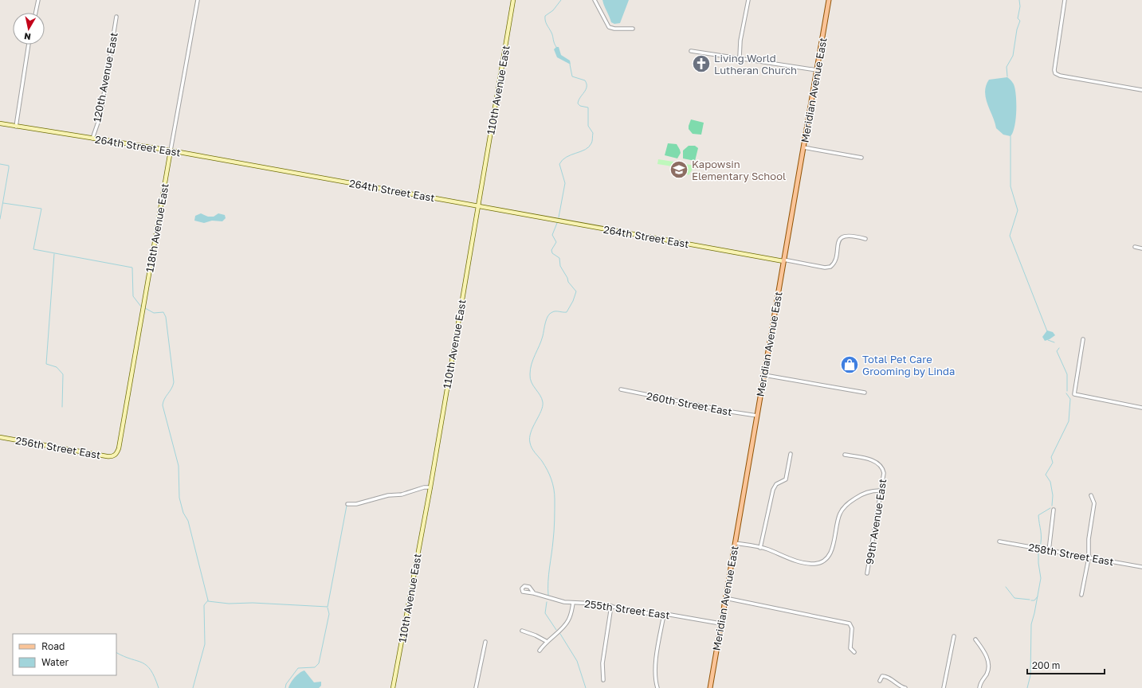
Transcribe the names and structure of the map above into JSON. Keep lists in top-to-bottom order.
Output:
{
  "streets": {
    "main road": ["Meridian Avenue East"],
    "street": [
      "120th Avenue East",
      "110th Avenue East",
      "264th Street East",
      "118th Avenue East",
      "260th Street East",
      "256th Street East",
      "99th Avenue East",
      "258th Street East",
      "255th Street East"
    ]
  },
  "crossings": [
    ["120th Avenue East", "264th Street East"],
    ["110th Avenue East", "264th Street East"],
    ["Meridian Avenue East", "264th Street East"],
    ["Meridian Avenue East", "260th Street East"],
    ["Meridian Avenue East", "255th Street East"],
    ["264th Street East", "118th Avenue East"],
    ["118th Avenue East", "256th Street East"]
  ],
  "places": {
    "church": ["Living World Lutheran Church"],
    "school or university": ["Kapowsin Elementary School"],
    "shop": ["Total Pet Care Grooming by Linda"]
  },
  "legend": ["Road", "Water"],
  "scale_bar": "200 m",
  "north": "bottom"
}
